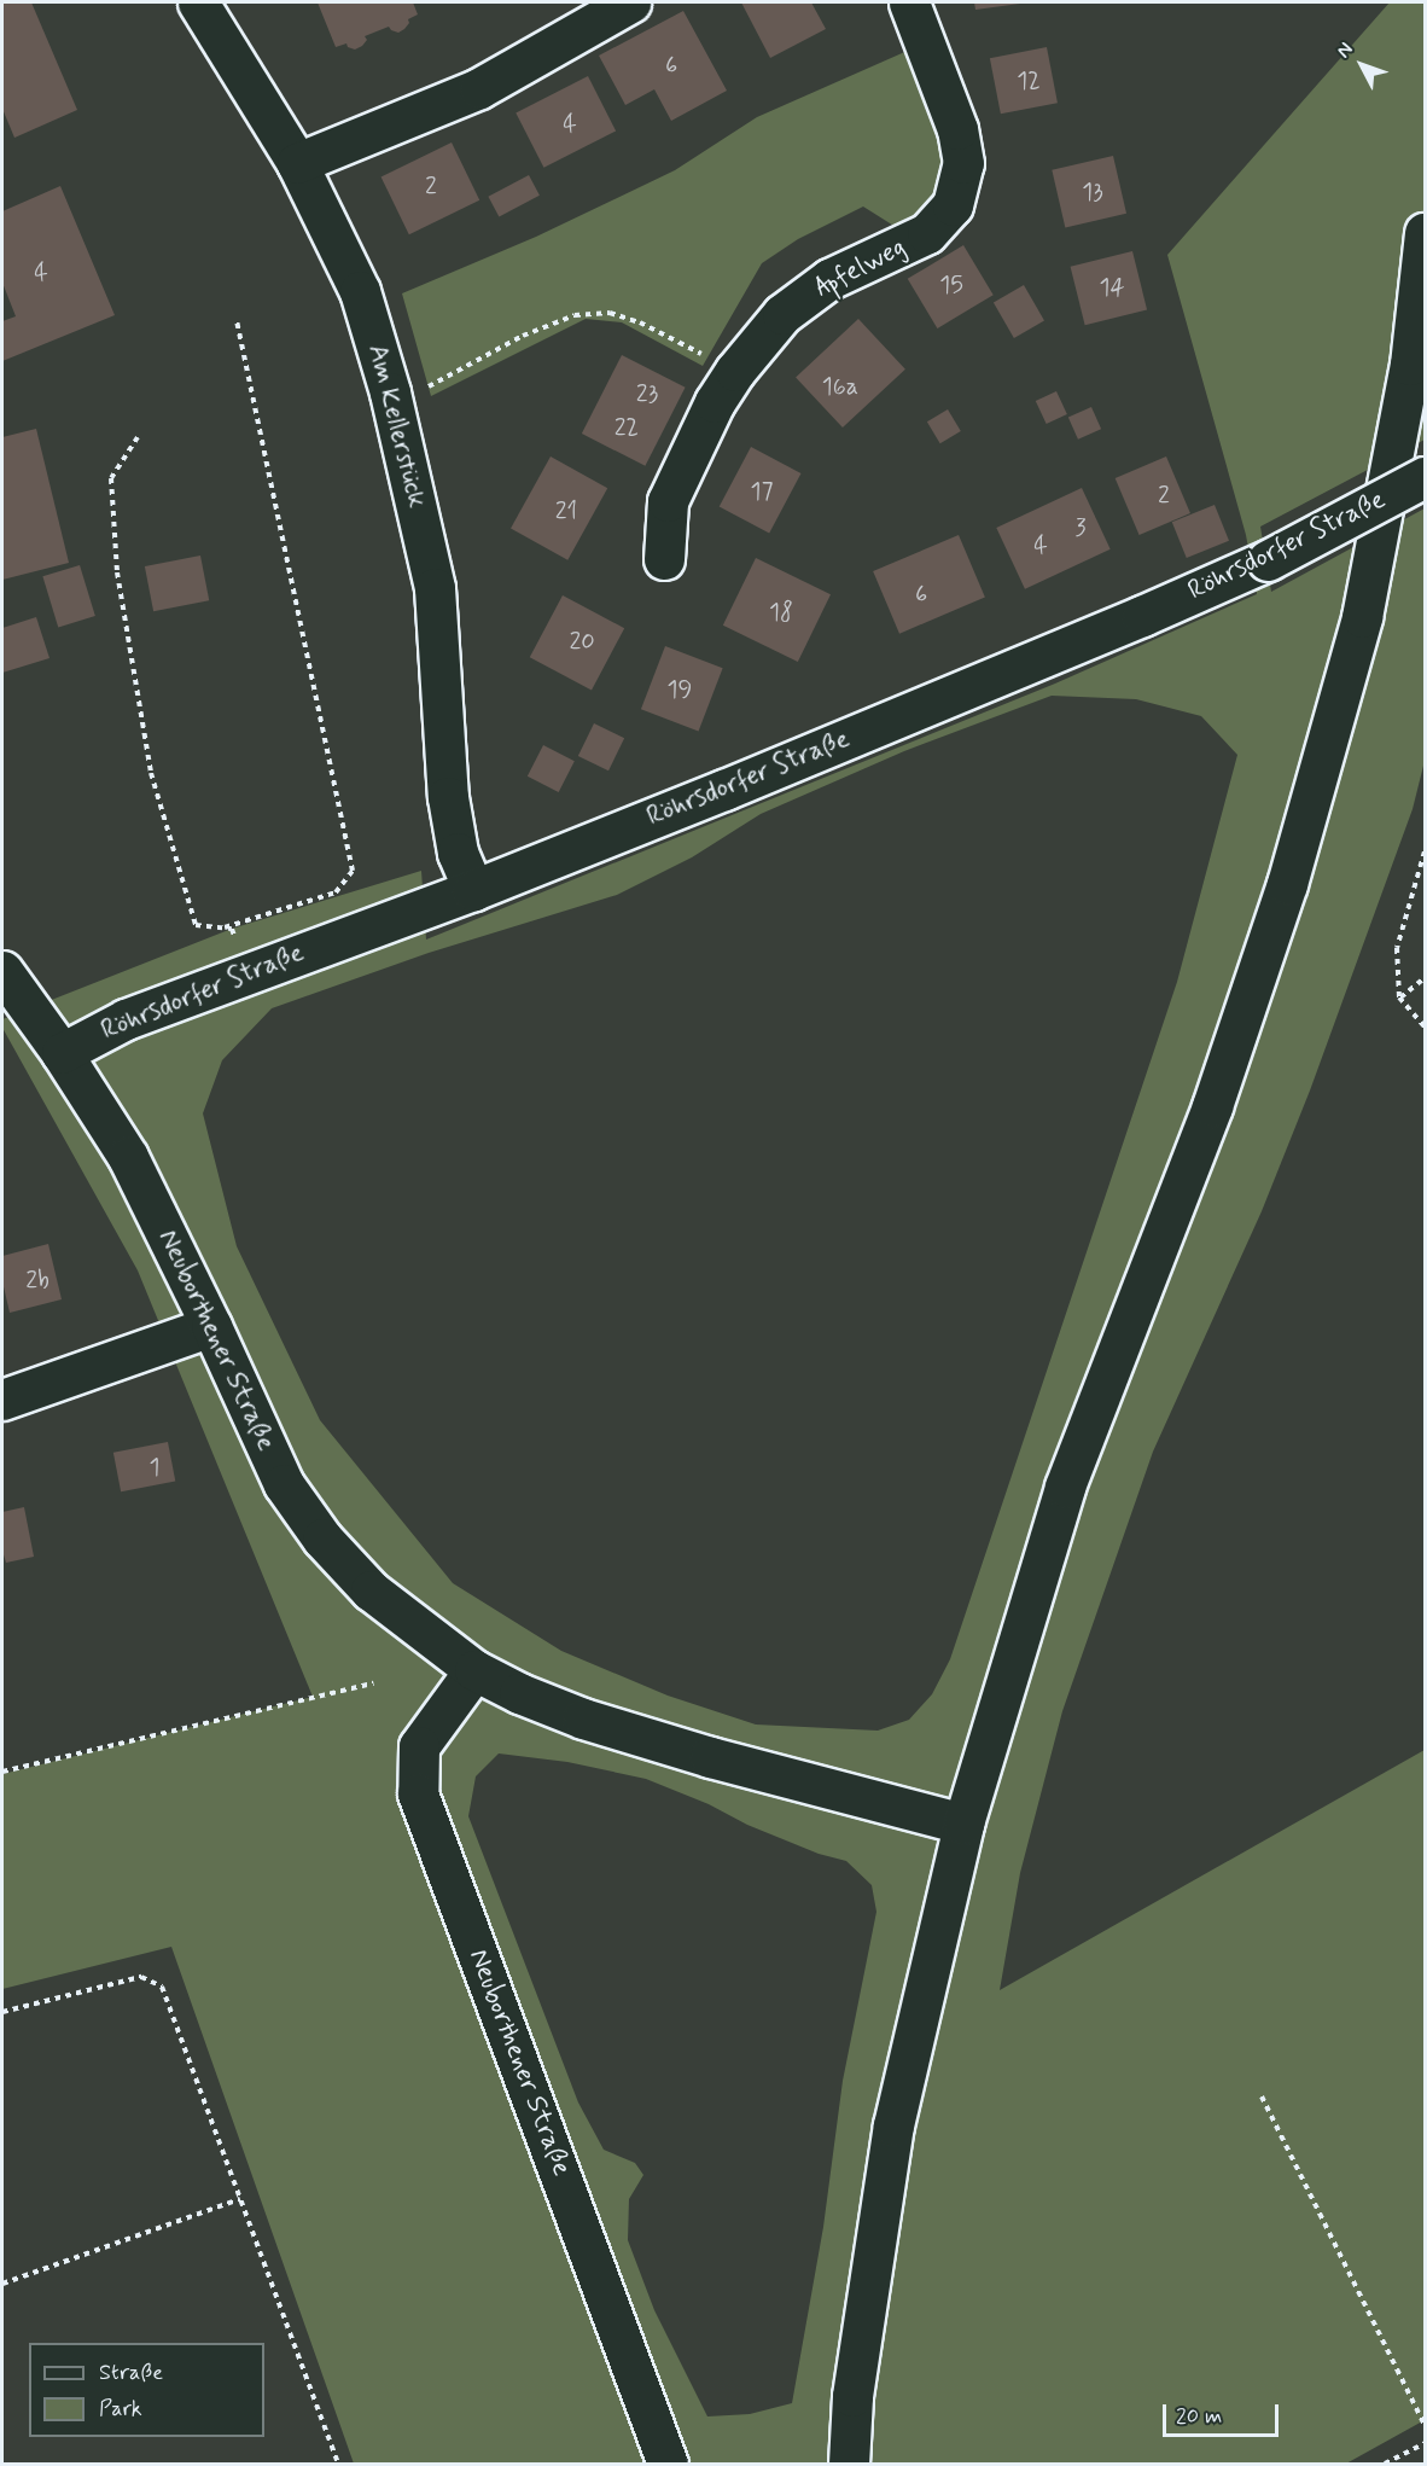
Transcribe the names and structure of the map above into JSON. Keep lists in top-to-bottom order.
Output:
{
  "streets": {
    "street": [
      "Apfelweg",
      "Am Kellerstück",
      "Röhrsdorfer Straße",
      "Neuborthener Straße"
    ]
  },
  "crossings": [
    ["Am Kellerstück", "Röhrsdorfer Straße"],
    ["Röhrsdorfer Straße", "Neuborthener Straße"]
  ],
  "house_numbers": [
    "6",
    "12",
    "4",
    "2",
    "13",
    "4",
    "15",
    "14",
    "16a",
    "23",
    "22",
    "17",
    "2",
    "21",
    "3",
    "4",
    "6",
    "18",
    "20",
    "19",
    "2b",
    "1"
  ],
  "legend": ["Straße", "Park"],
  "scale_bar": "20 m",
  "north": "top left"
}
